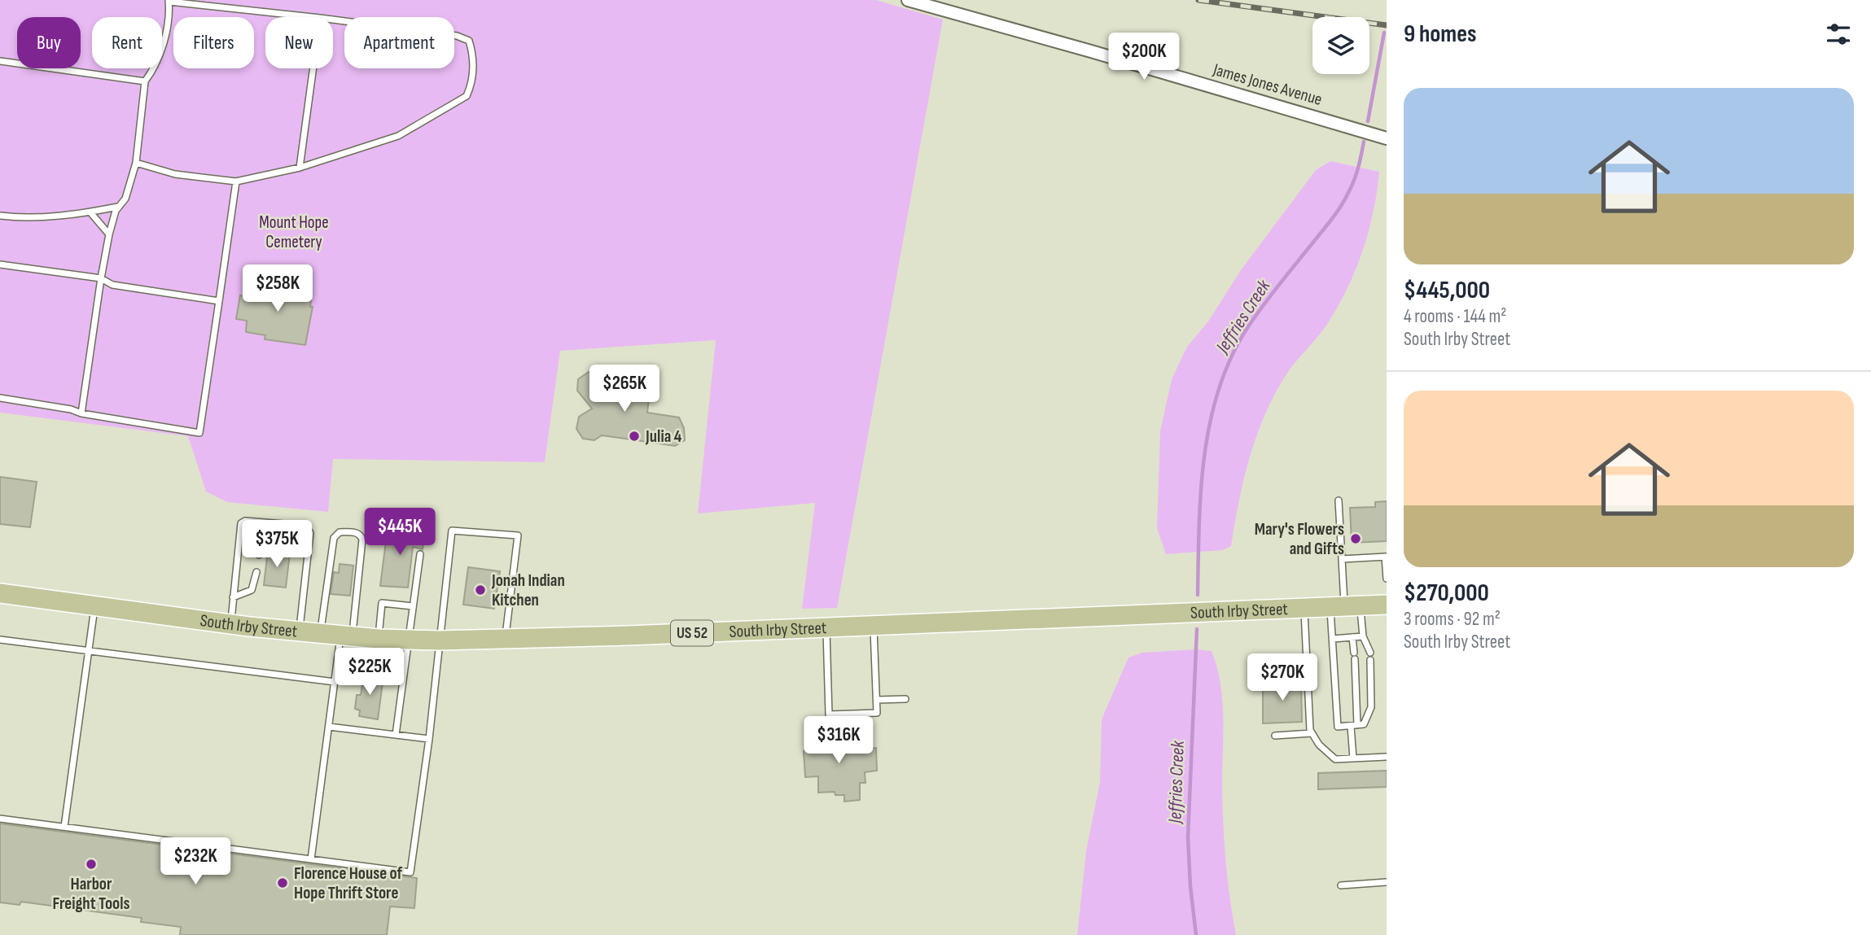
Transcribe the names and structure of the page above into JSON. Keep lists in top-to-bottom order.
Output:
{
  "streets": {
    "main road": ["South Irby Street", "US 52"],
    "street": ["James Jones Avenue"]
  },
  "water": ["Jeffries Creek"],
  "parks": ["Mount Hope Cemetery"],
  "places": [
    "Julia 4",
    "Mary's Flowers and Gifts",
    "Jonah Indian Kitchen",
    "Harbor Freight Tools",
    "Florence House of Hope Thrift Store"
  ],
  "page": {
    "heading": "9 homes",
    "chip": [
      "Buy",
      "Rent",
      "Filters",
      "New",
      "Apartment"
    ],
    "price": [
      "$200K",
      "$258K",
      "$265K",
      "$445K",
      "$375K",
      "$225K",
      "$270K",
      "$316K",
      "$232K"
    ],
    "list": [
      {
        "name": "$445,000",
        "note": "4 rooms · 144 m² · South Irby Street"
      },
      {
        "name": "$270,000",
        "note": "3 rooms · 92 m² · South Irby Street"
      }
    ]
  }
}
